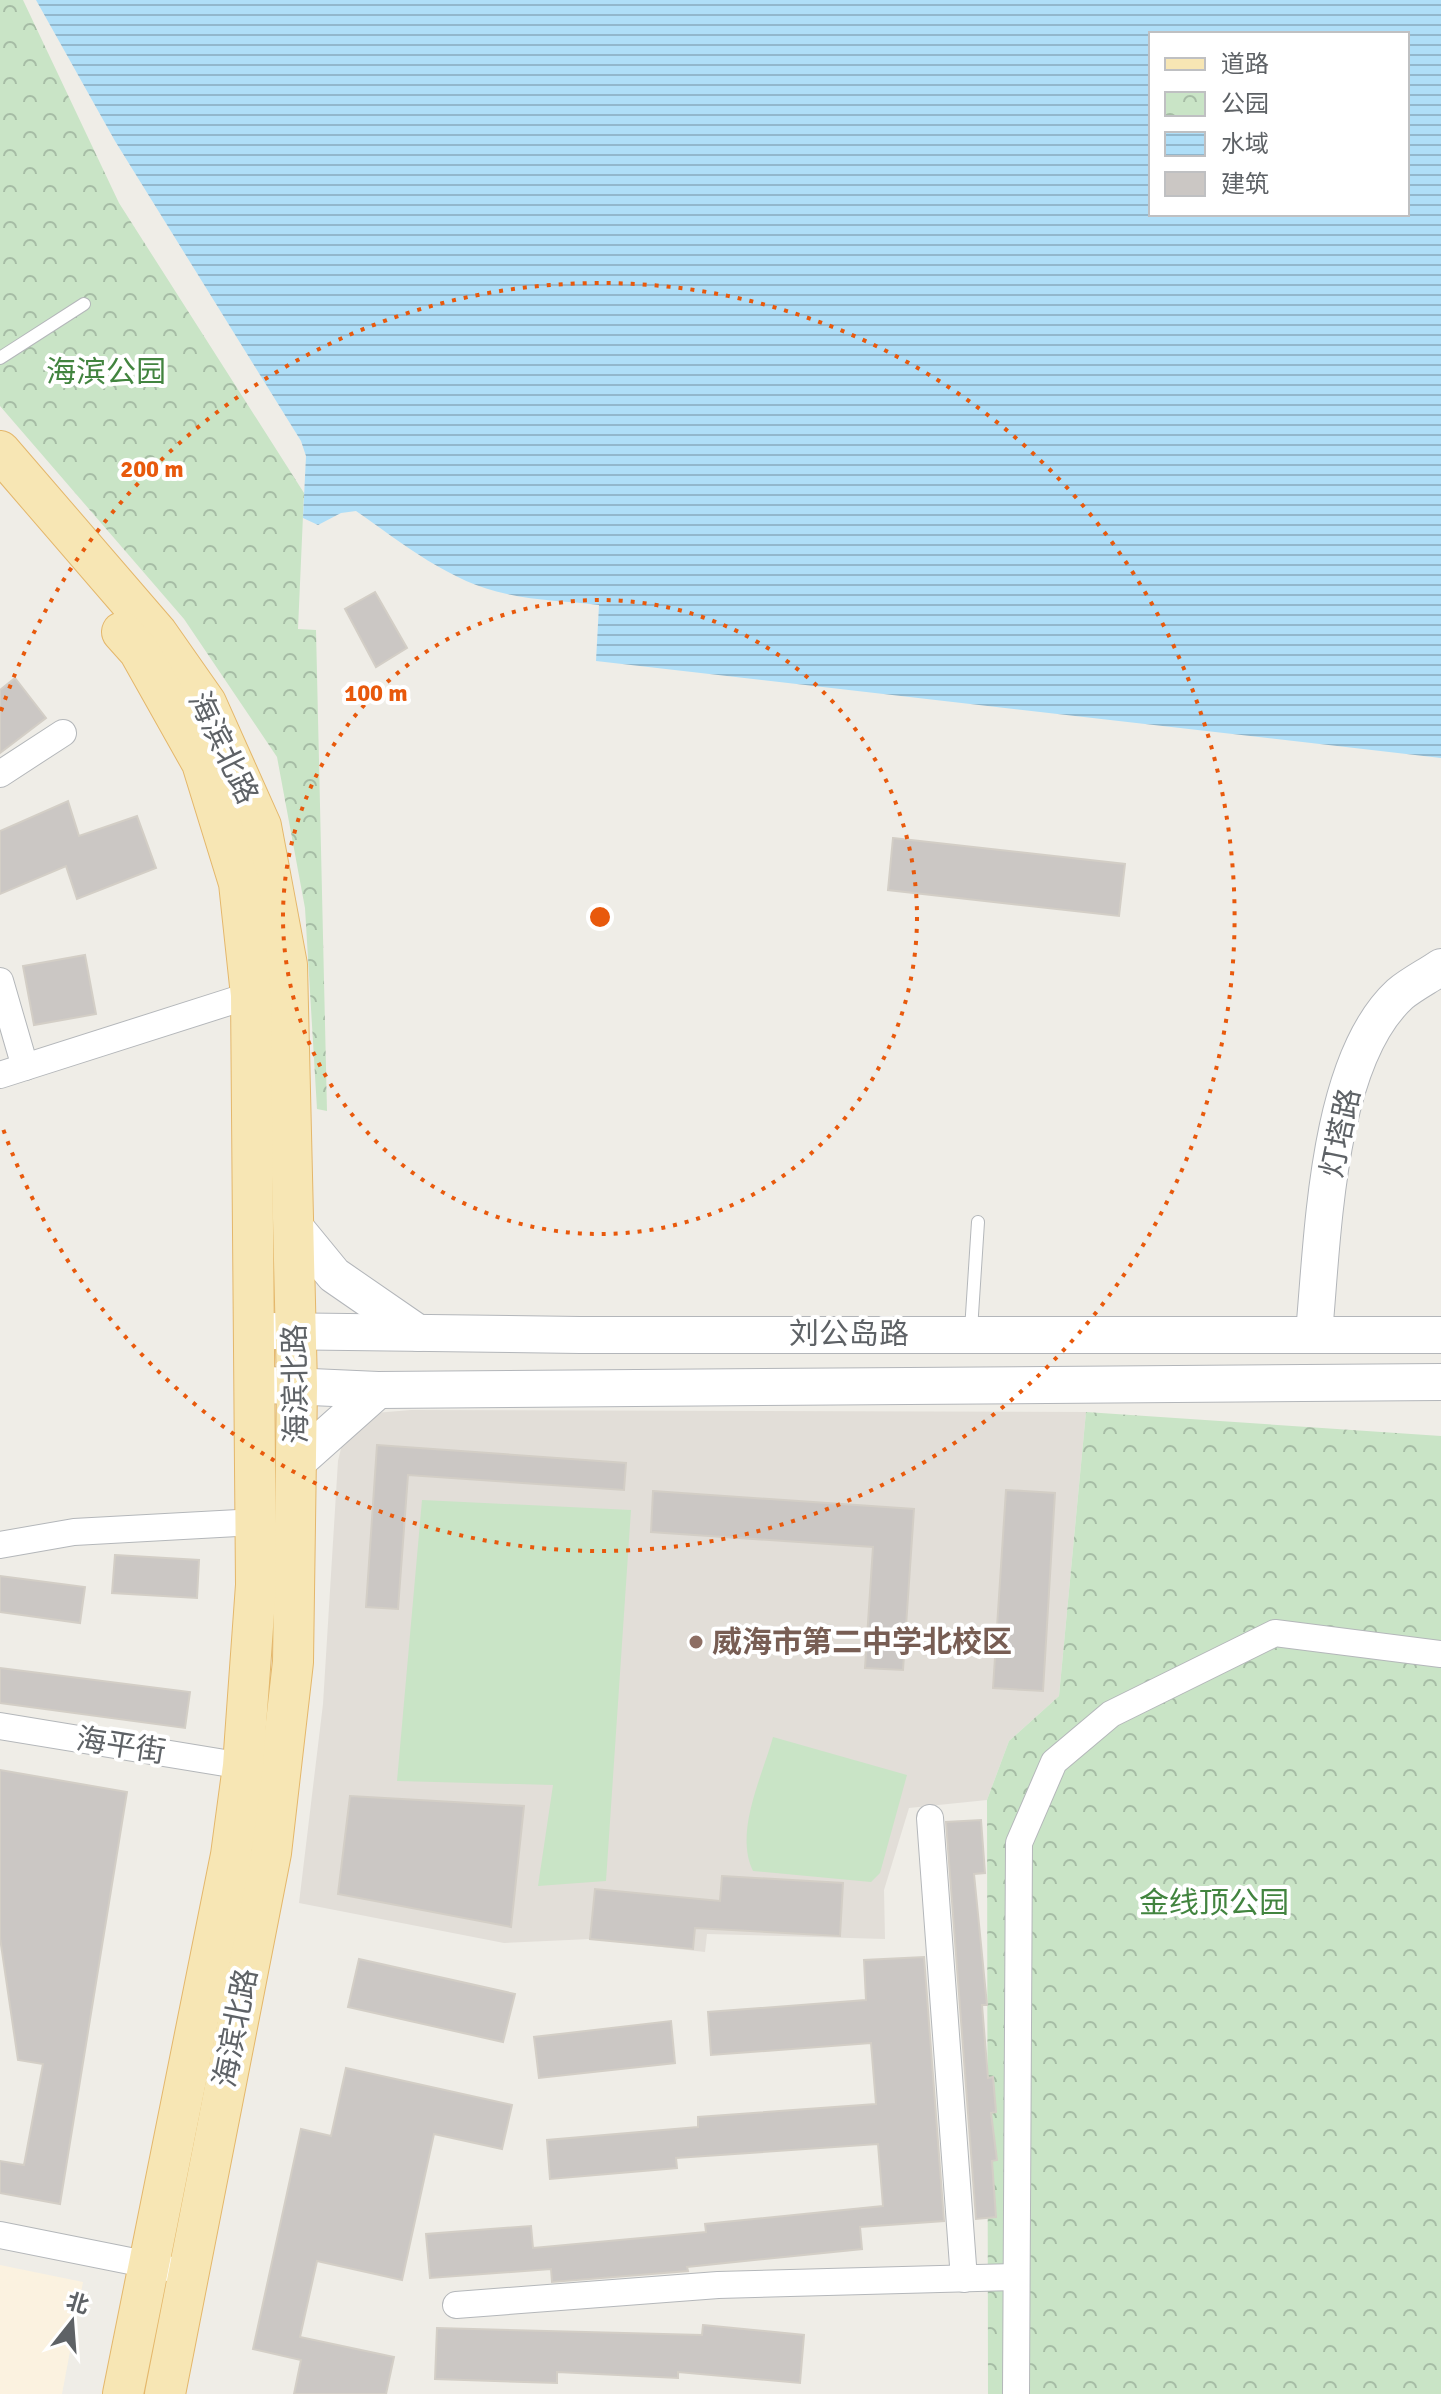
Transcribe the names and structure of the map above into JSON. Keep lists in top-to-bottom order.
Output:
{
  "streets": {
    "main road": ["海滨北路", "灯塔路", "刘公岛路"],
    "street": ["海平街"]
  },
  "crossings": [
    ["海滨北路", "刘公岛路"],
    ["海滨北路", "海平街"],
    ["灯塔路", "刘公岛路"]
  ],
  "parks": ["海滨公园", "金线顶公园"],
  "places": ["威海市第二中学北校区"],
  "legend": [
    "道路",
    "公园",
    "水域",
    "建筑"
  ],
  "north": "top",
  "rings": ["200 m", "100 m"]
}
